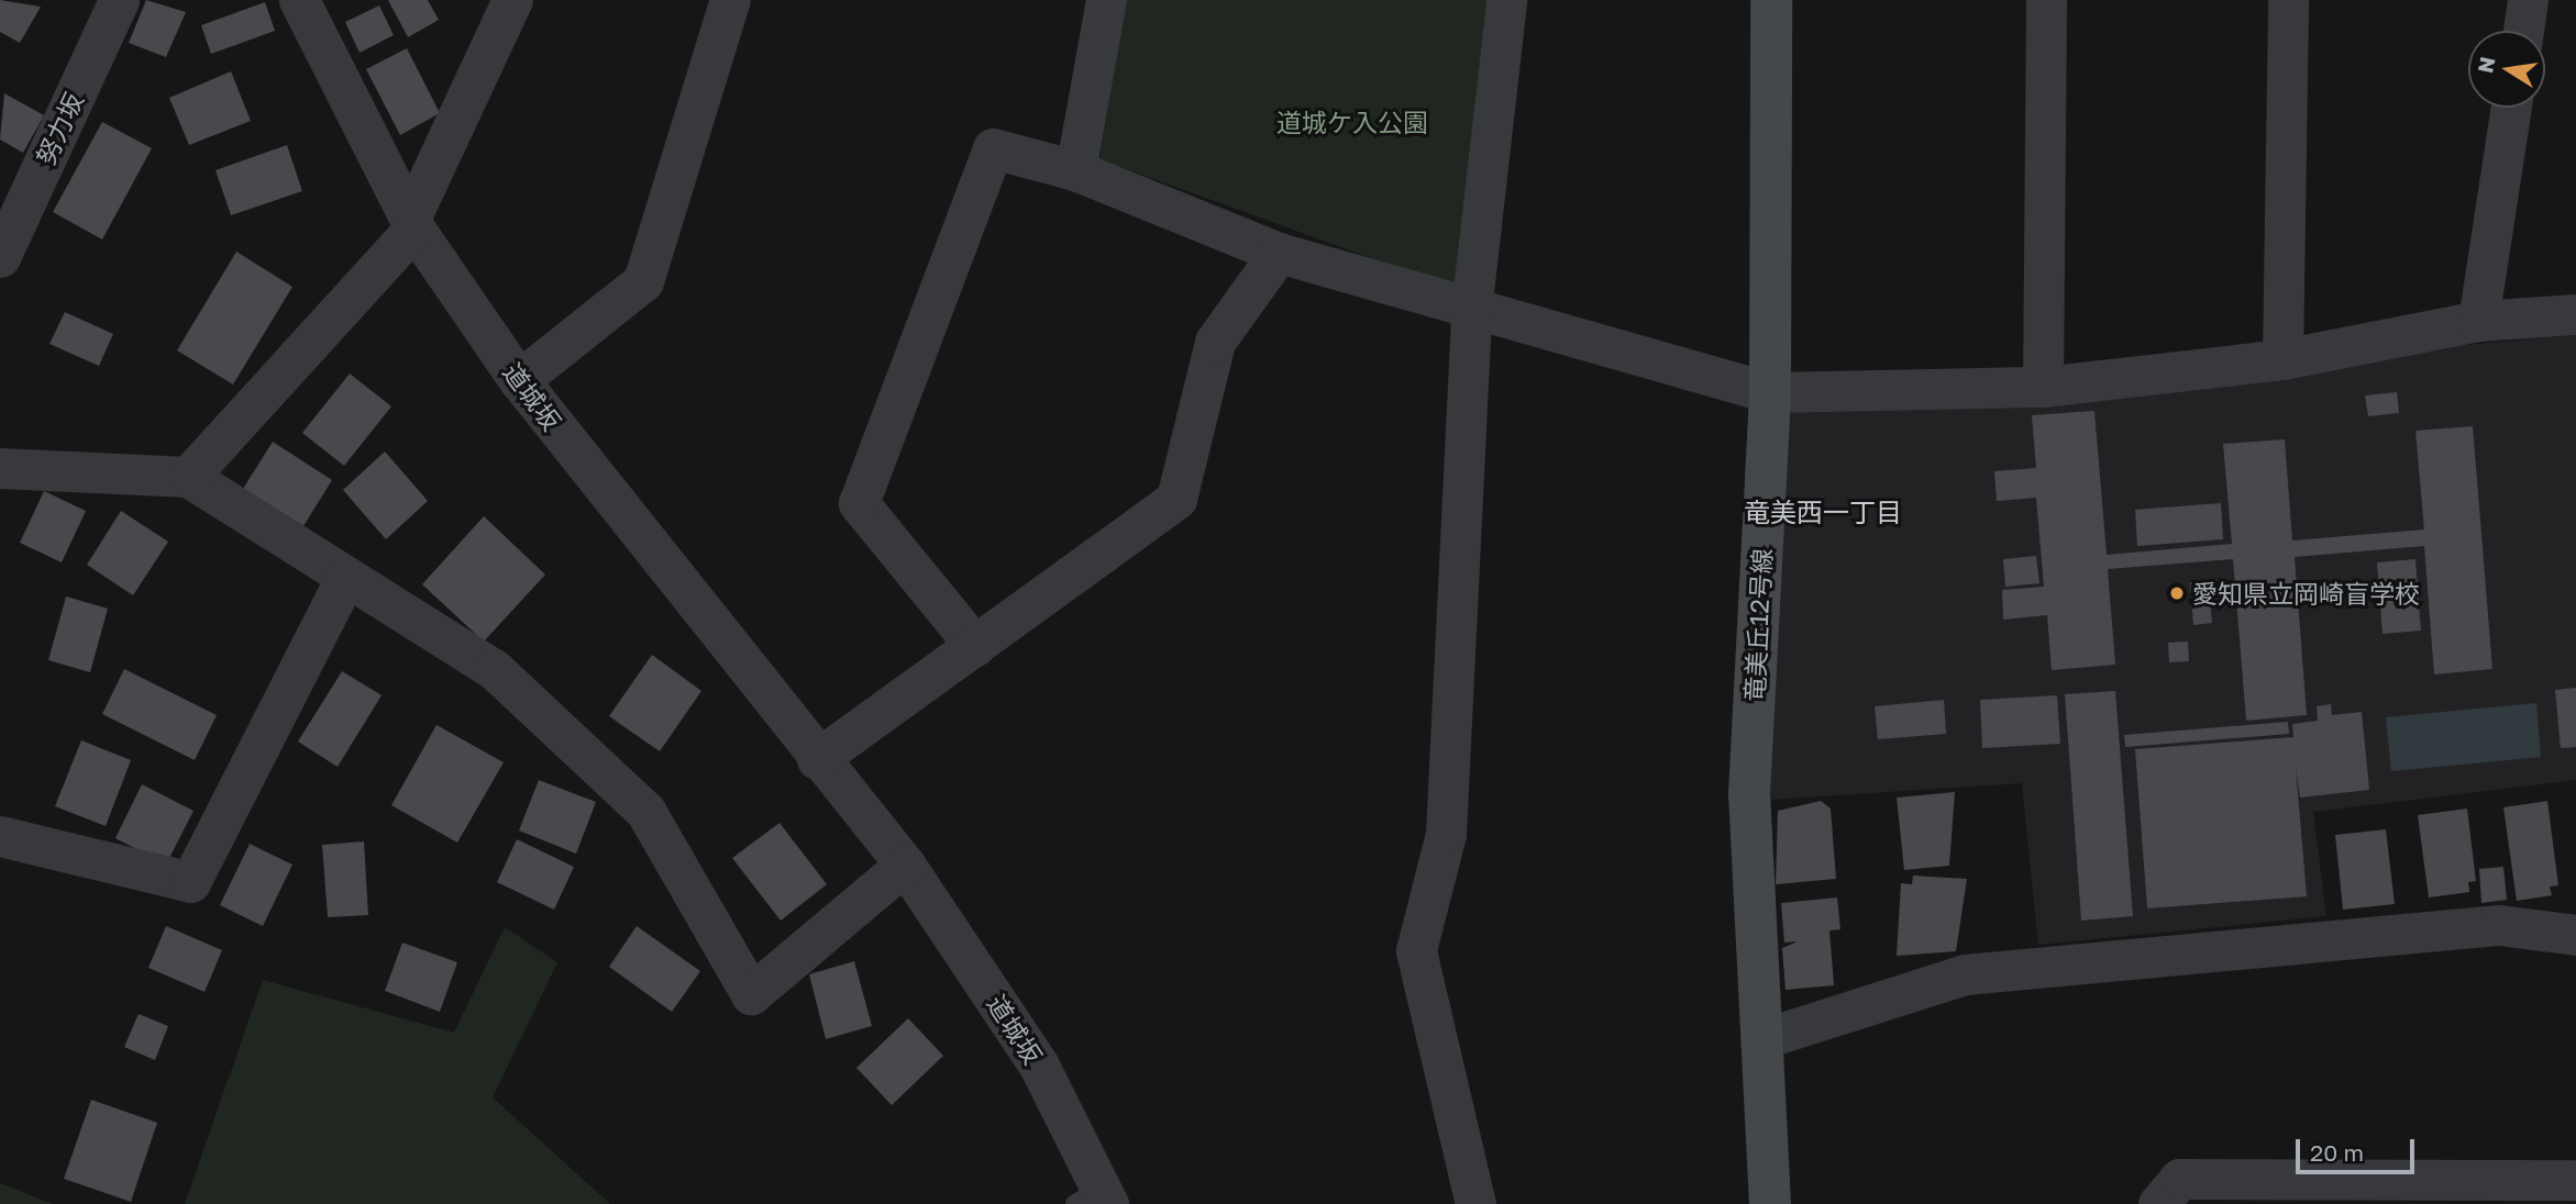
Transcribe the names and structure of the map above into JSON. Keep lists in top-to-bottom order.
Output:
{
  "streets": {
    "street": ["努力坂", "道城坂", "竜美丘12号線"]
  },
  "districts": ["竜美西一丁目"],
  "parks": ["道城ケ入公園"],
  "places": ["愛知県立岡崎盲学校"],
  "scale_bar": "20 m",
  "north": "left"
}
